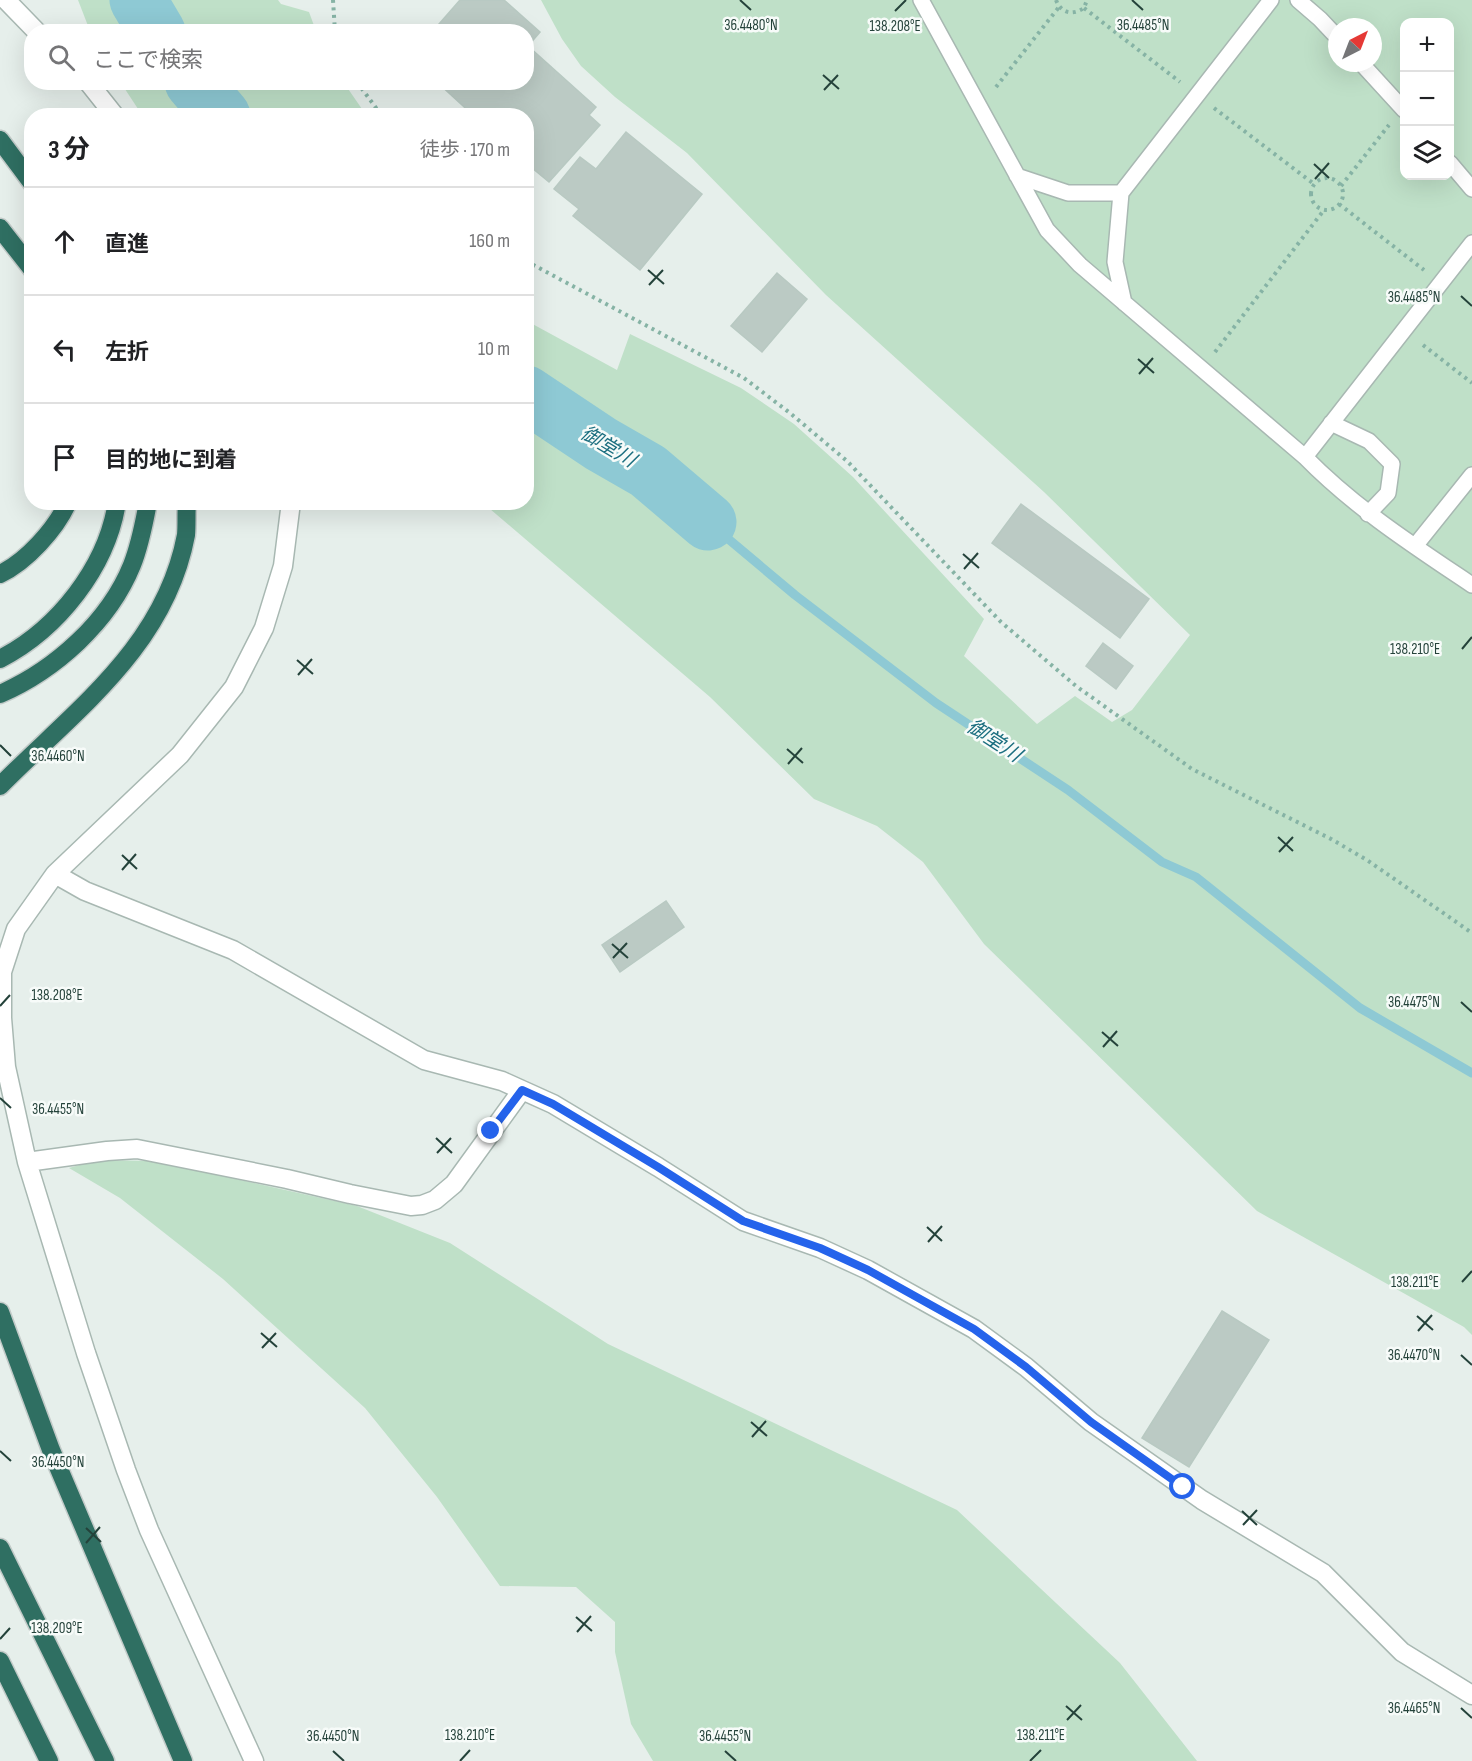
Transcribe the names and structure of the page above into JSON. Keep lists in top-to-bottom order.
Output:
{
  "water": ["御堂川"],
  "north": "top right",
  "page": {
    "map_buttons": ["+", "−"],
    "search": "ここで検索",
    "heading": ["3 分", "徒歩 · 170 m"],
    "list": [
      ["直進", "160 m"],
      ["左折", "10 m"],
      "目的地に到着"
    ]
  },
  "coordinates": [
    "36.4480°N",
    "36.4485°N",
    "138.208°E",
    "138.210°E",
    "36.4460°N",
    "36.4475°N",
    "36.4455°N",
    "138.211°E",
    "36.4470°N",
    "36.4450°N",
    "138.209°E",
    "36.4465°N"
  ]
}
